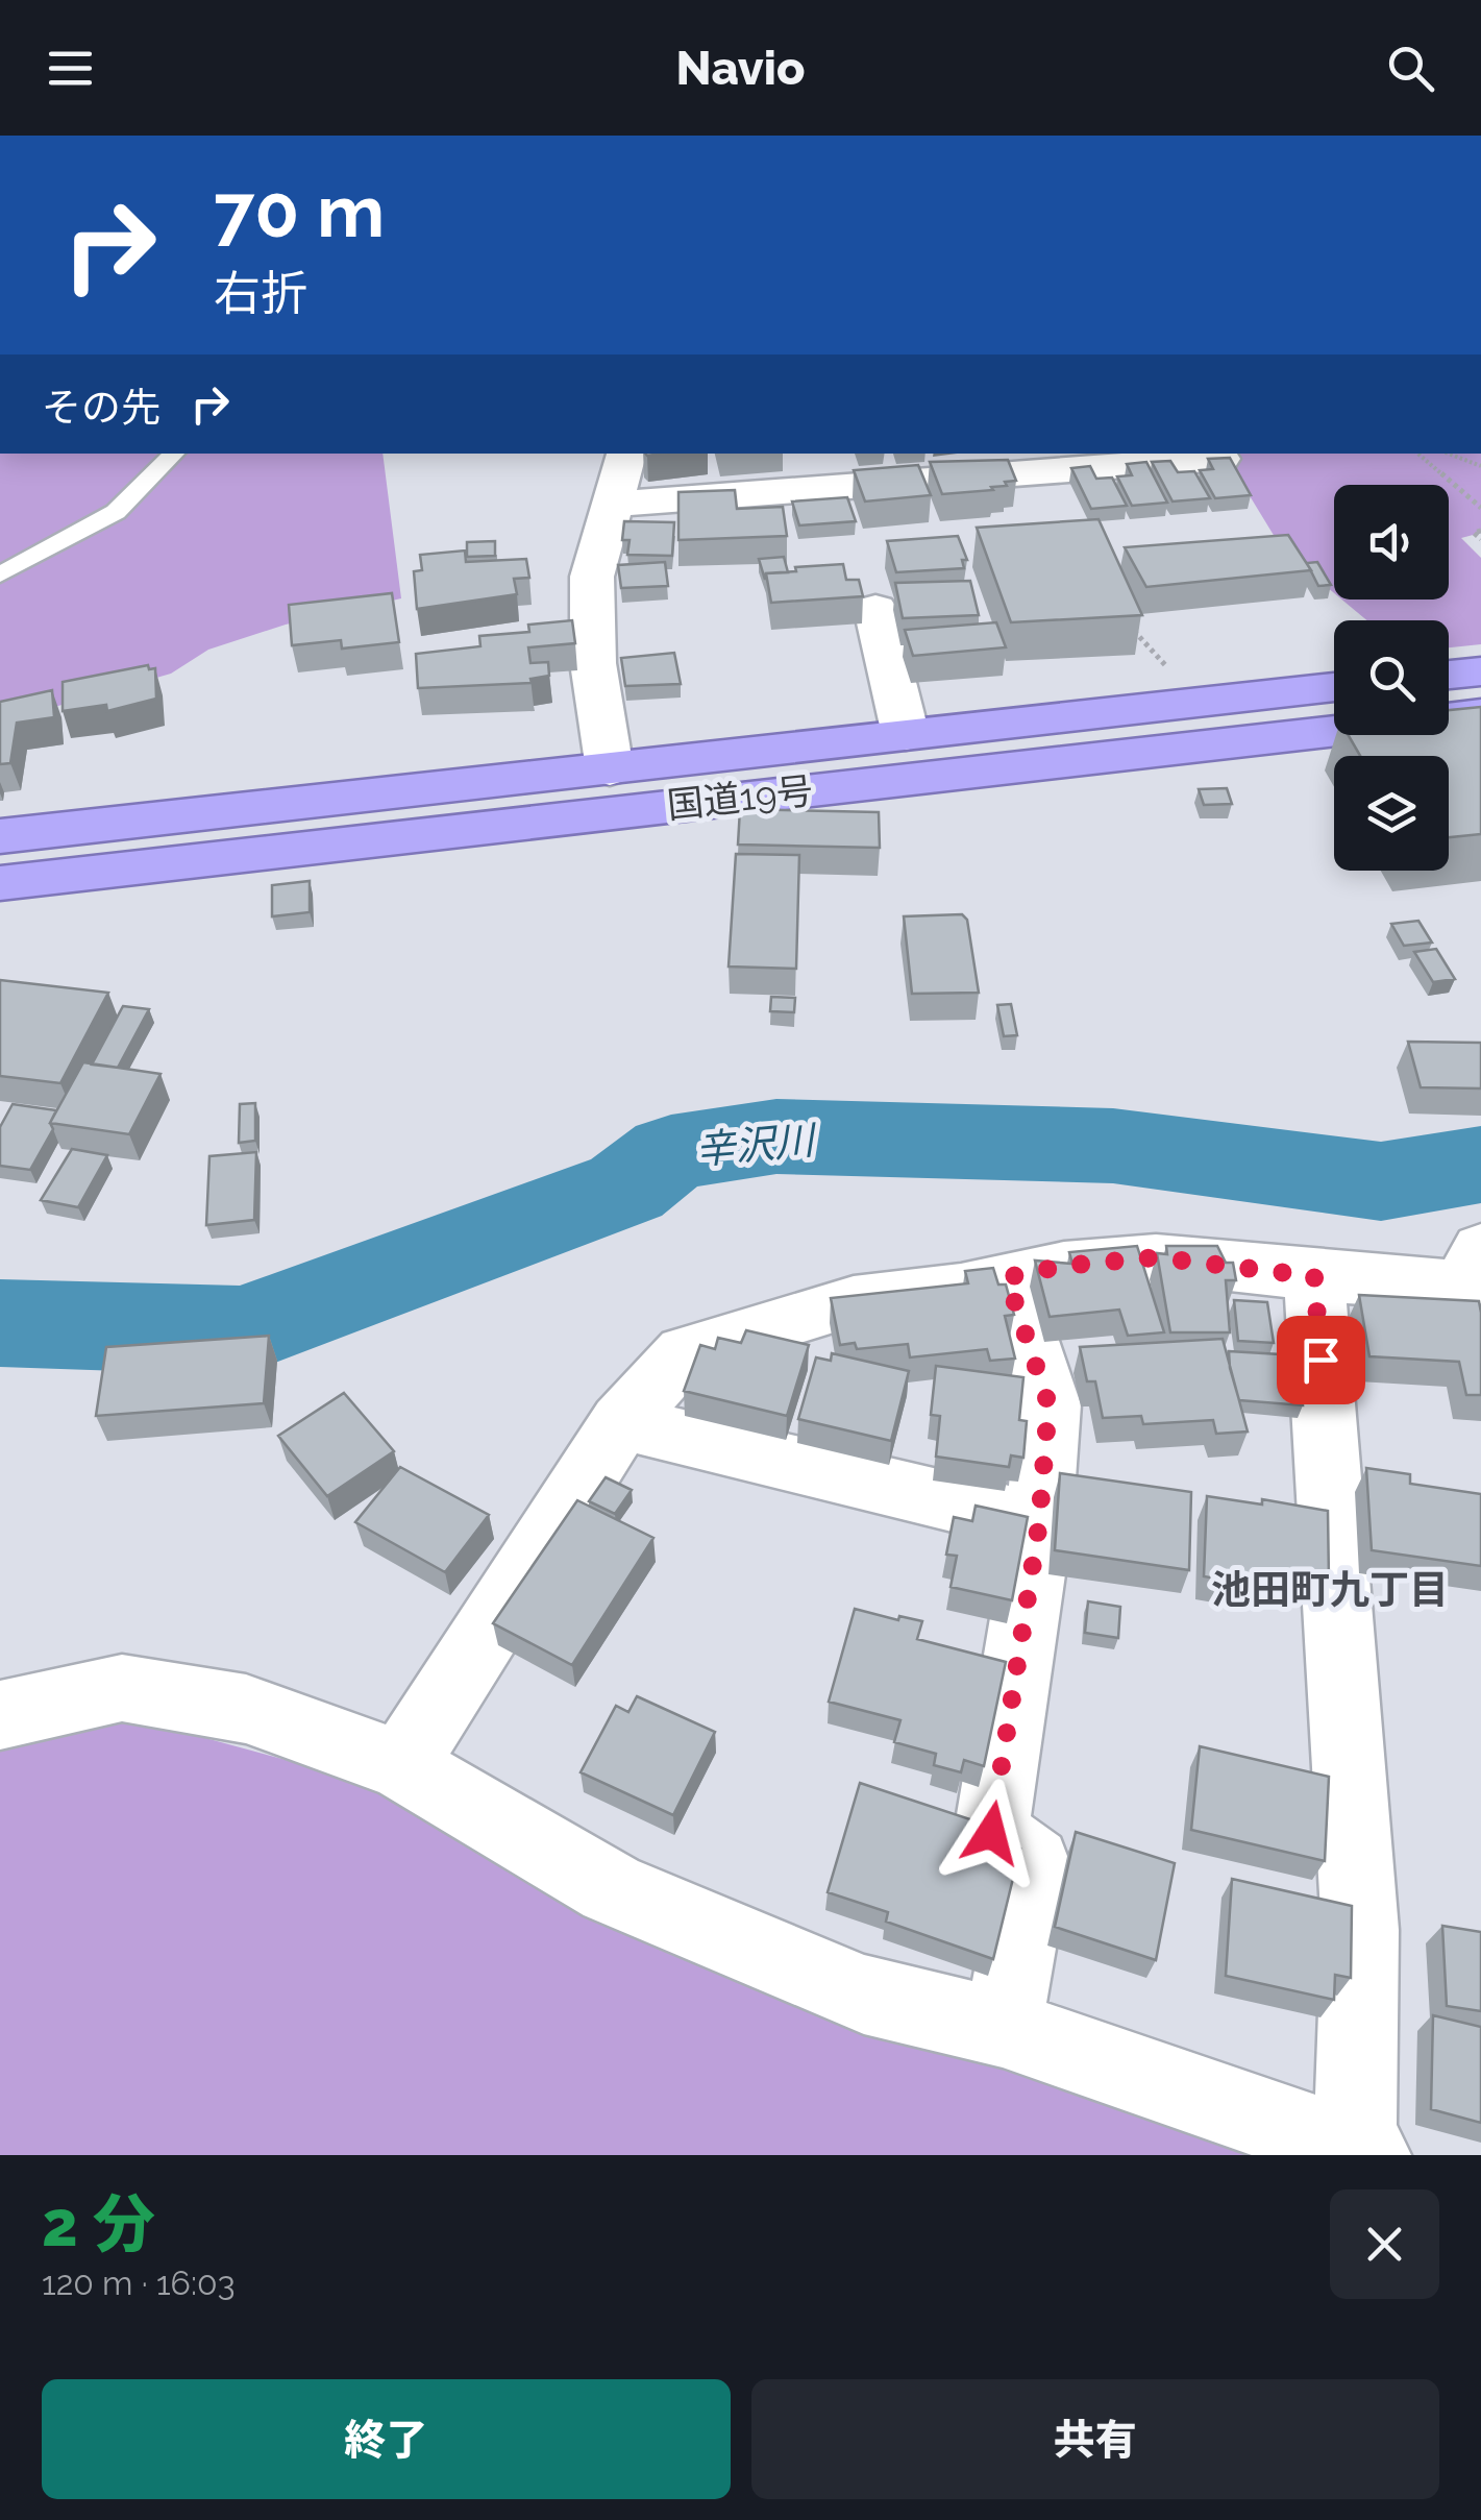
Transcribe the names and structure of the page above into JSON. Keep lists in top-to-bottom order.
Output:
{
  "streets": {
    "highway": ["国道19号"]
  },
  "districts": ["池田町九丁目"],
  "water": ["辛沢川"],
  "page": {
    "header": "Navio",
    "turn": ["70 m", "右折"],
    "then": "その先",
    "heading": ["2 分", "120 m · 16:03"],
    "buttons": ["終了", "共有"]
  }
}
